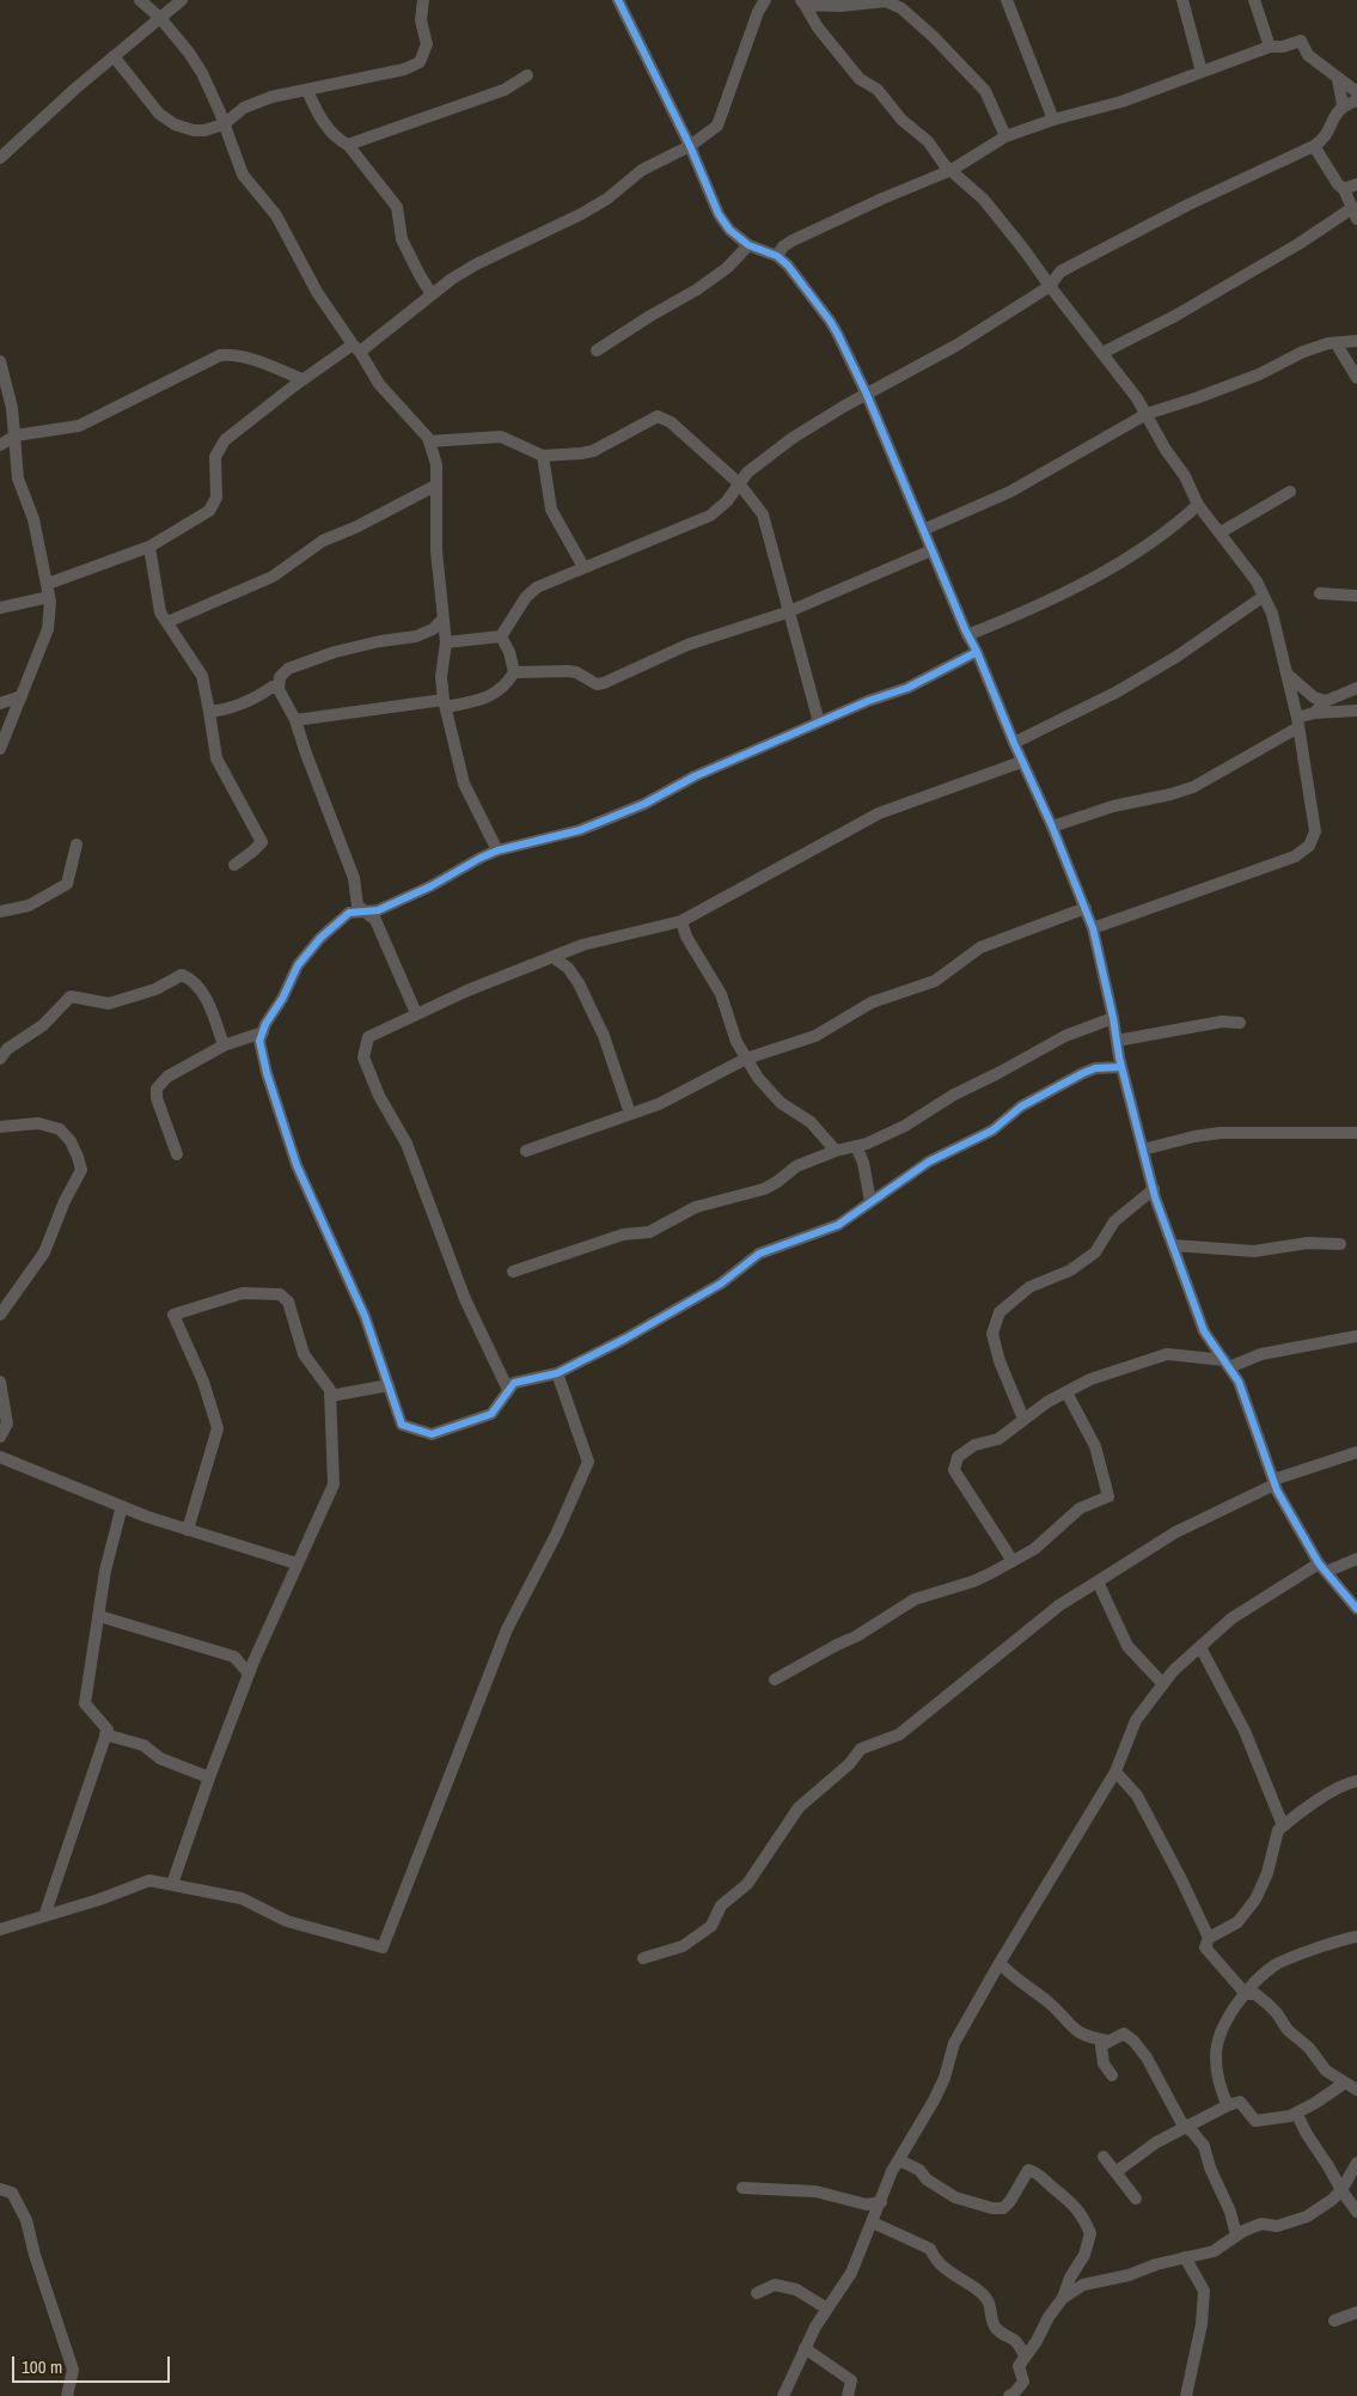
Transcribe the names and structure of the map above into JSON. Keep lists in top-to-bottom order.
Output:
{
  "scale_bar": "100 m"
}
